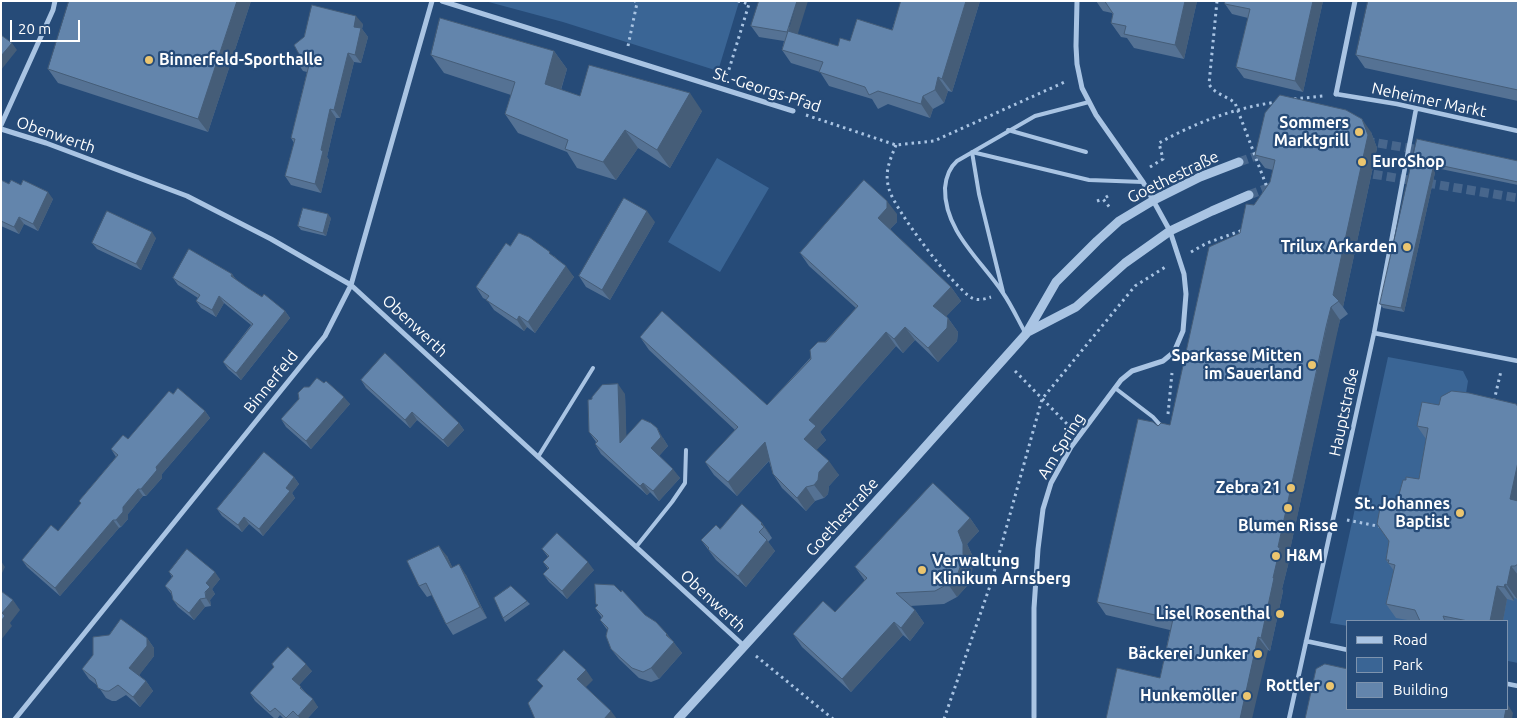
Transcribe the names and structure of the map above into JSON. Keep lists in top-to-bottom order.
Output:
{
  "streets": {
    "street": [
      "St.-Georgs-Pfad",
      "Neheimer Markt",
      "Obenwerth",
      "Goethestraße",
      "Binnerfeld",
      "Hauptstraße",
      "Am Spring"
    ]
  },
  "crossings": [
    ["Neheimer Markt", "Hauptstraße"],
    ["Obenwerth", "Goethestraße"],
    ["Obenwerth", "Binnerfeld"]
  ],
  "places": [
    "Binnerfeld-Sporthalle",
    "Sommers Marktgrill",
    "EuroShop",
    "Trilux Arkarden",
    "Sparkasse Mitten im Sauerland",
    "Zebra 21",
    "Blumen Risse",
    "St. Johannes Baptist",
    "H&M",
    "Verwaltung Klinikum Arnsberg",
    "Lisel Rosenthal",
    "Bäckerei Junker",
    "Rottler",
    "Hunkemöller"
  ],
  "legend": ["Road", "Park", "Building"],
  "scale_bar": "20 m"
}
